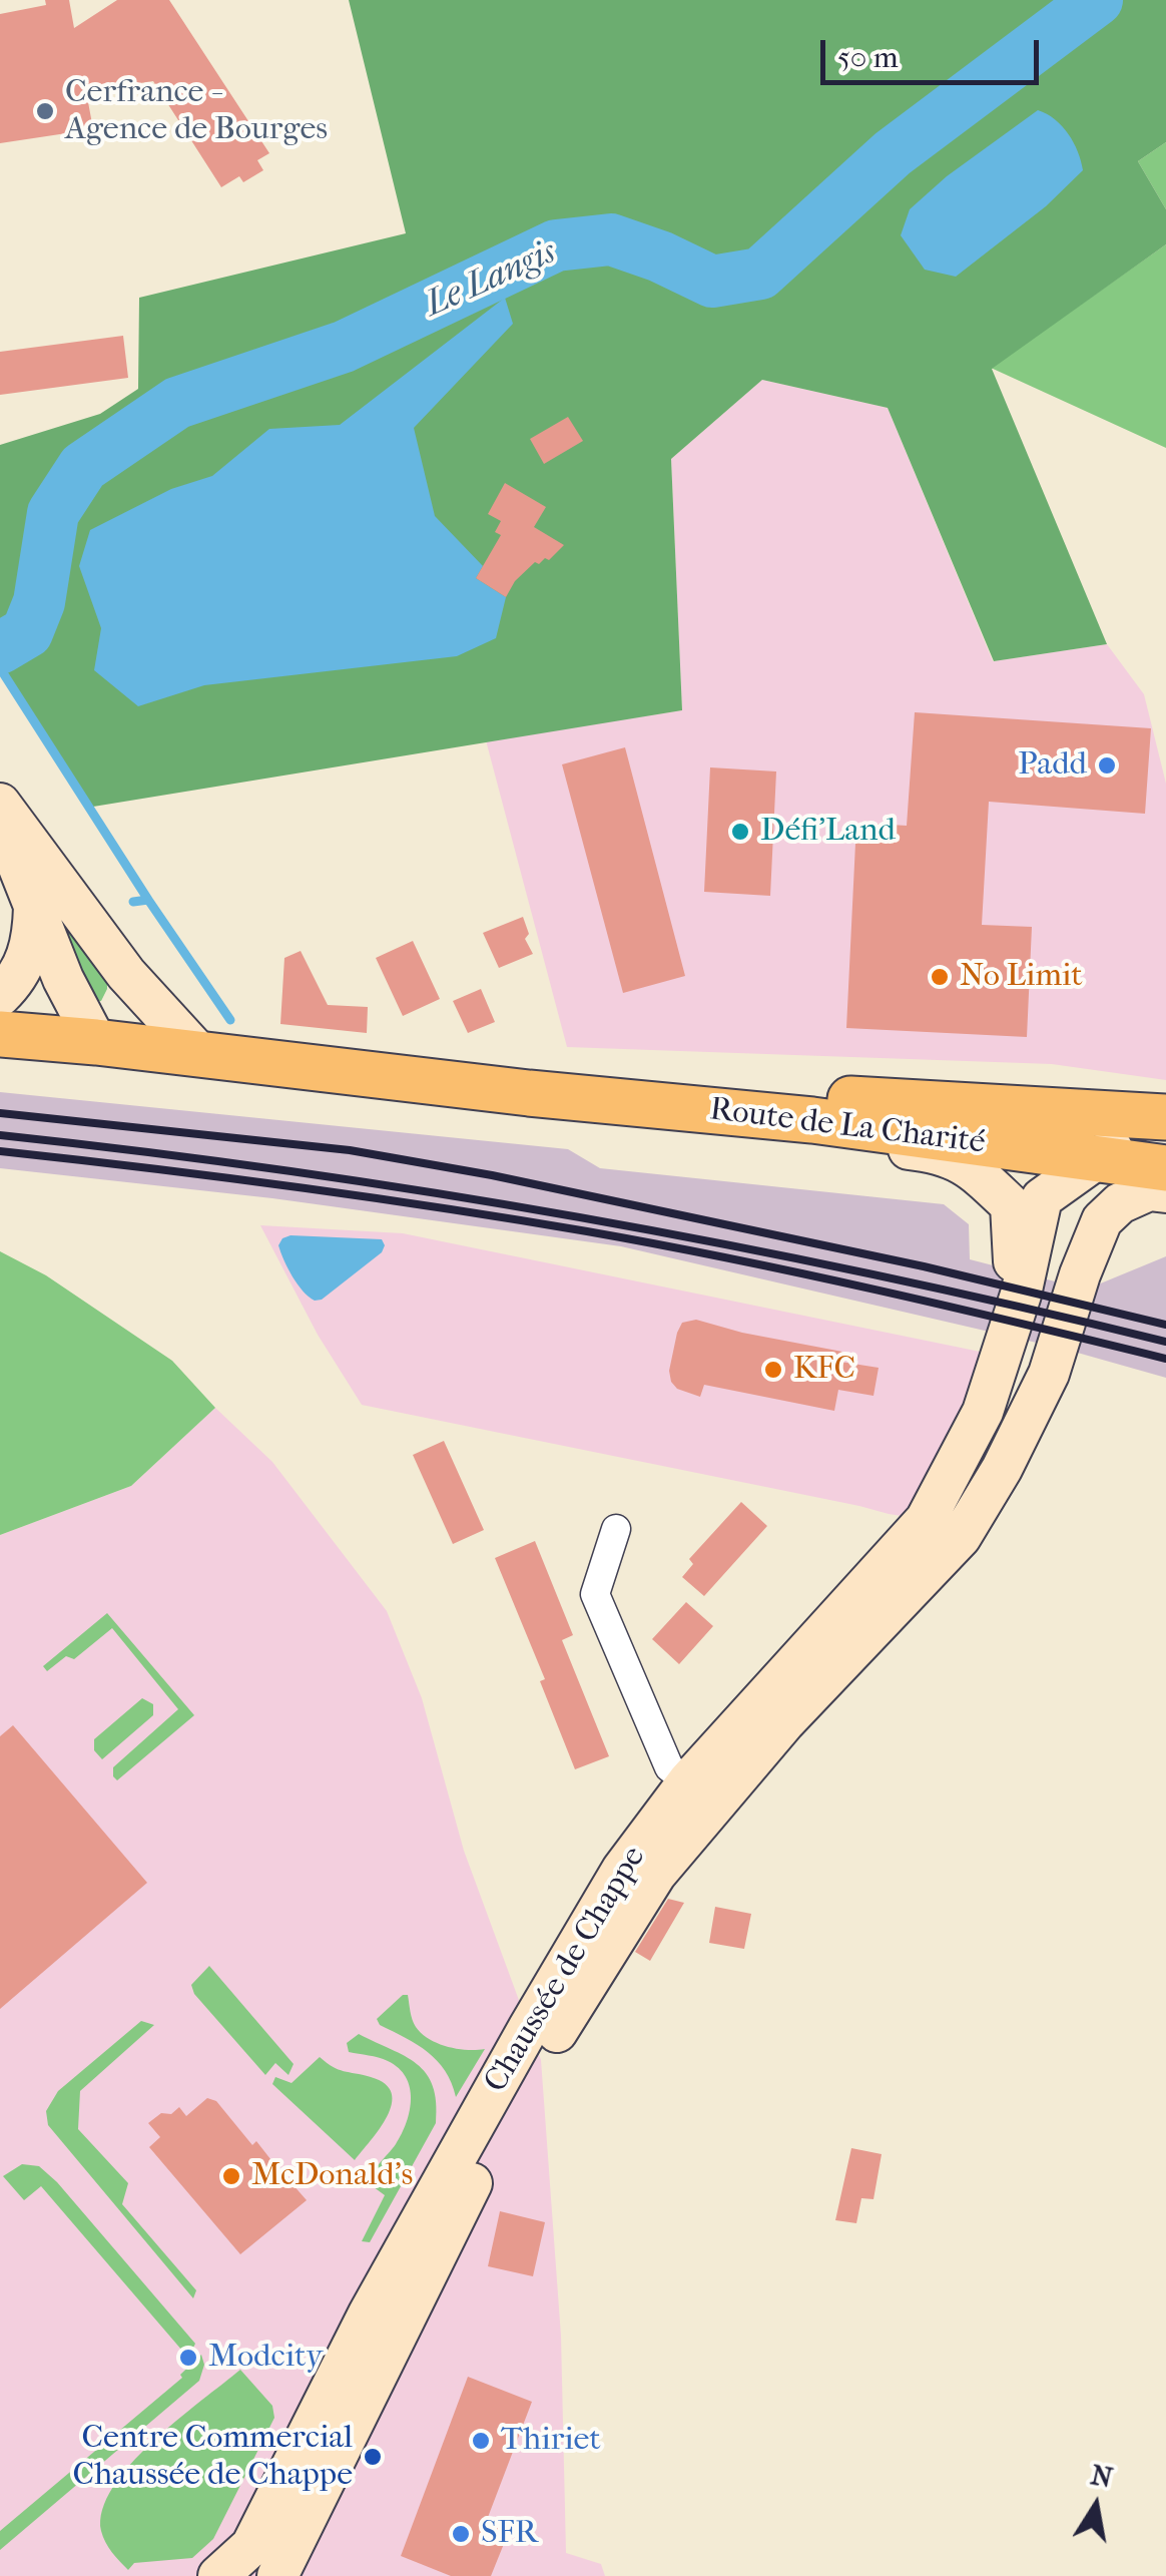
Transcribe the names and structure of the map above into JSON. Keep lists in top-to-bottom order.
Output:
{
  "streets": {
    "main road": ["Route de La Charité", "Chaussée de Chappe"]
  },
  "crossings": [
    ["Route de La Charité", "Chaussée de Chappe"]
  ],
  "water": ["Le Langis"],
  "places": [
    "Cerfrance - Agence de Bourges",
    "Padd",
    "Défi'Land",
    "No Limit",
    "KFC",
    "McDonald's",
    "Modcity",
    "Thiriet",
    "Centre Commercial Chaussée de Chappe",
    "SFR"
  ],
  "scale_bar": "50 m",
  "north": "top"
}
